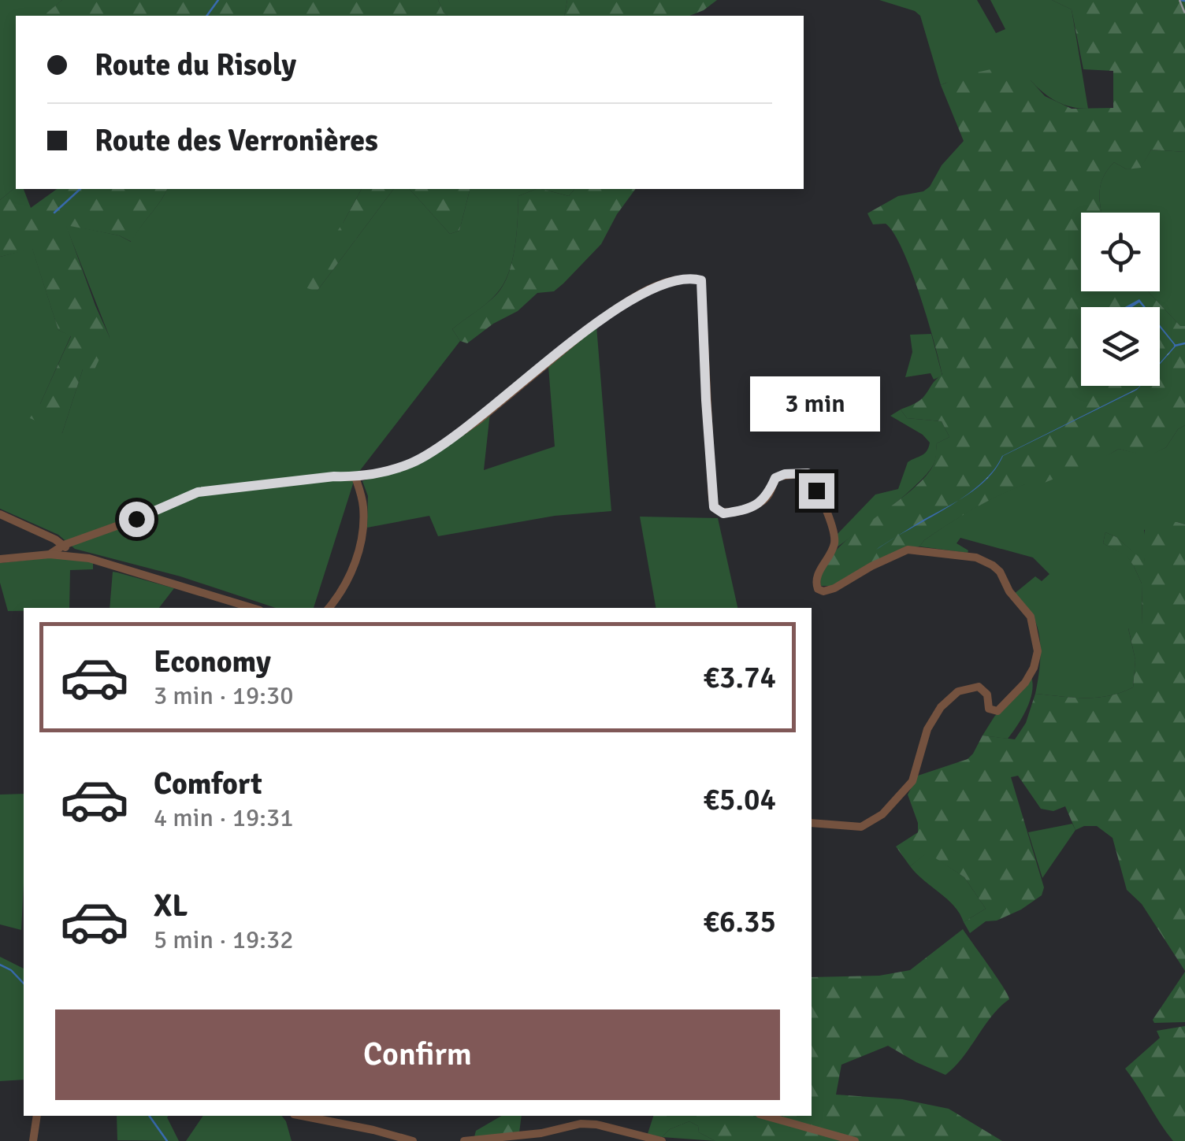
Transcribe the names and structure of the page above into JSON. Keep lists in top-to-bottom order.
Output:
{
  "page": {
    "banner": ["Route du Risoly", "Route des Verronières"],
    "bubble": "3 min",
    "list": [
      {
        "name": "Economy",
        "note": "3 min · 19:30",
        "value": "€3.74"
      },
      {
        "name": "Comfort",
        "note": "4 min · 19:31",
        "value": "€5.04"
      },
      {
        "name": "XL",
        "note": "5 min · 19:32",
        "value": "€6.35"
      }
    ],
    "buttons": "Confirm"
  }
}
